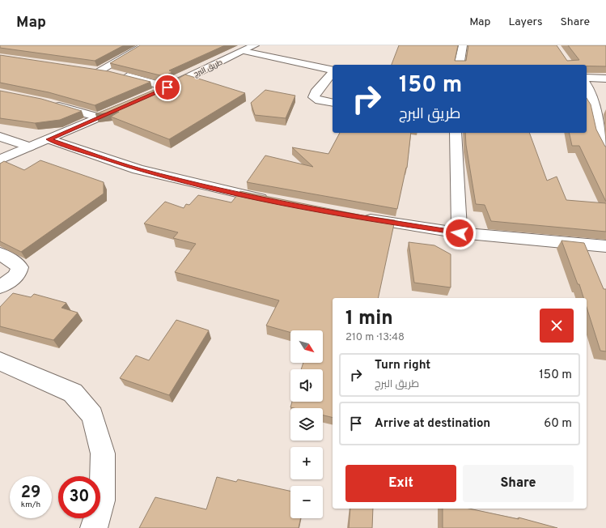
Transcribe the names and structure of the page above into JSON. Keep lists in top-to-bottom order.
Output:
{
  "streets": {
    "street": ["طريق البرج"]
  },
  "north": "bottom right",
  "page": {
    "header": "Map",
    "nav": ["Map", "Layers", "Share"],
    "turn": ["150 m", "طريق البرج"],
    "heading": ["1 min", "210 m · 13:48"],
    "map_buttons": ["+", "−"],
    "list": [
      {
        "name": "Turn right",
        "note": "طريق البرج",
        "value": "150 m"
      },
      {
        "name": "Arrive at destination",
        "value": "60 m"
      }
    ],
    "buttons": ["Exit", "Share"],
    "speed": "29 km/h",
    "limit": "30"
  }
}
